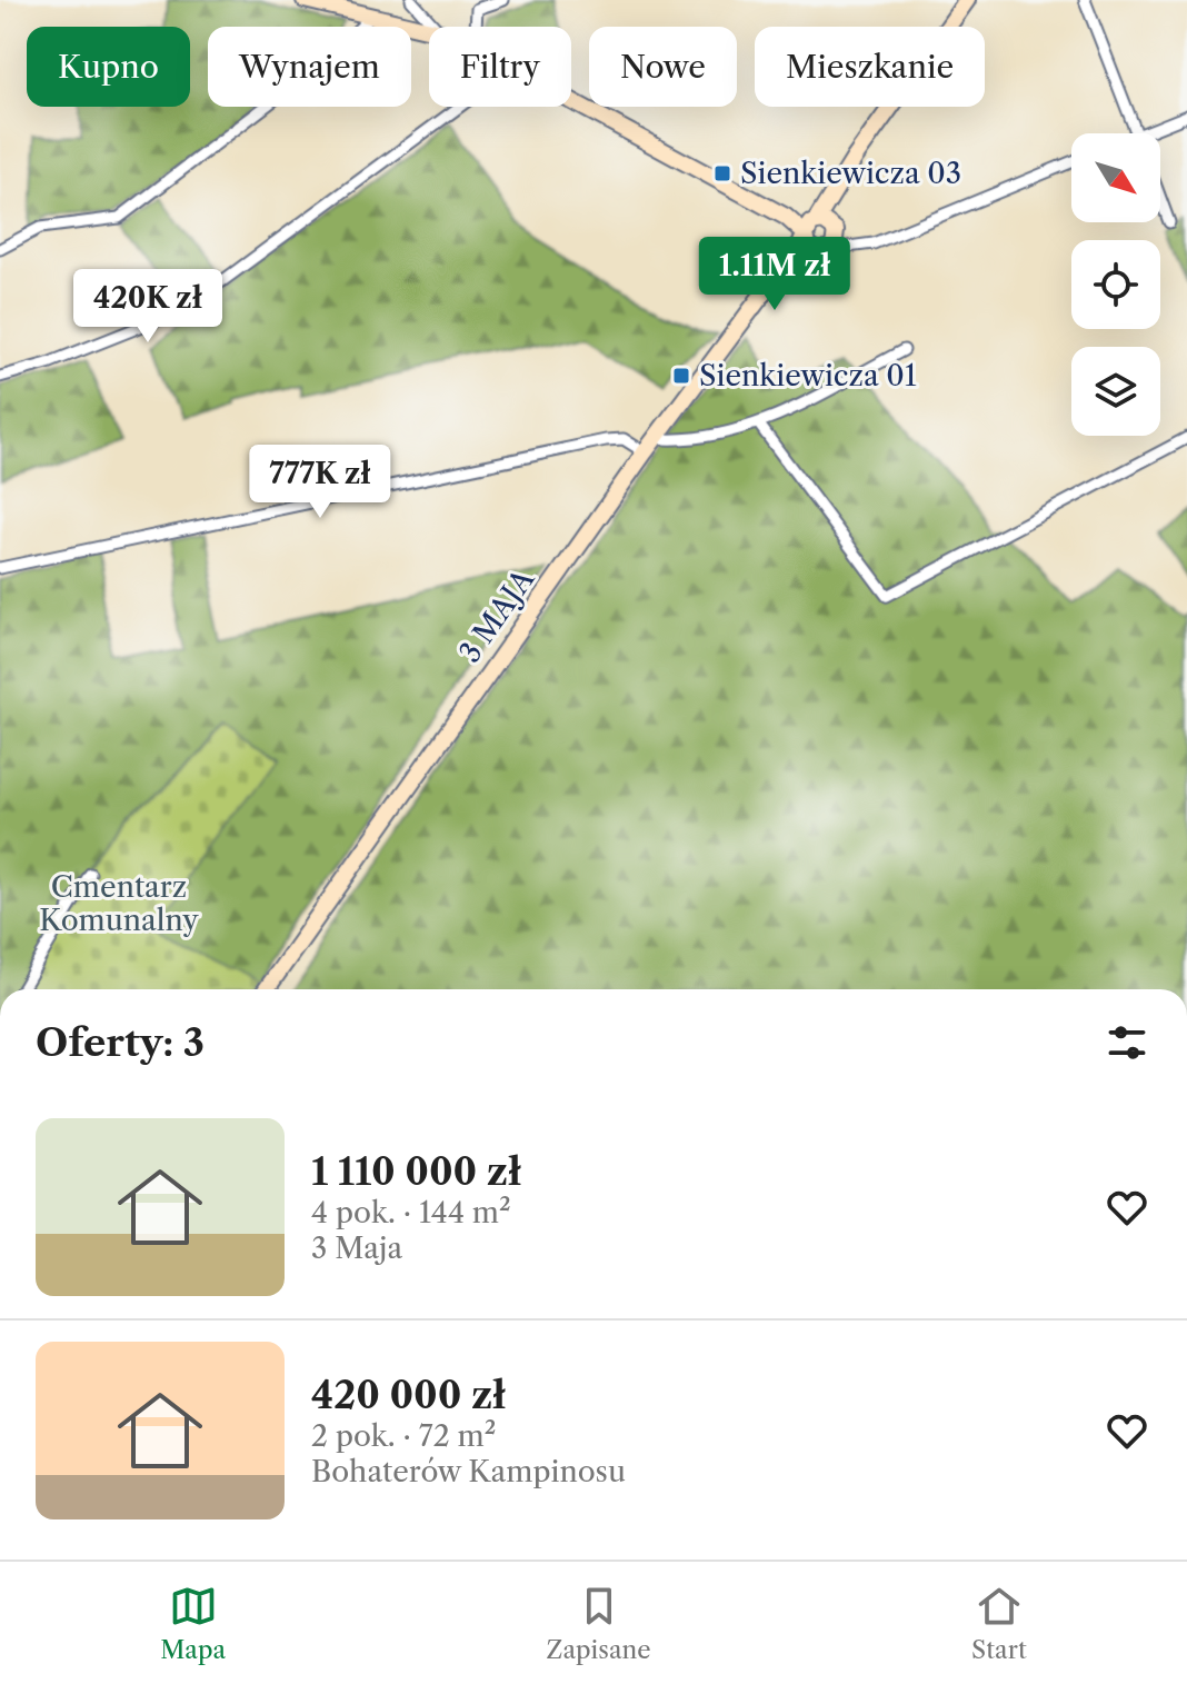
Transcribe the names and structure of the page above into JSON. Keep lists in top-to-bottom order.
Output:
{
  "streets": {
    "street": ["3 MAJA"]
  },
  "parks": ["Cmentarz Komunalny"],
  "places": {
    "transit": ["Sienkiewicza 03", "Sienkiewicza 01"]
  },
  "north": "bottom right",
  "page": {
    "chip": [
      "Kupno",
      "Wynajem",
      "Filtry",
      "Nowe",
      "Mieszkanie"
    ],
    "price": ["1.11M zł", "420K zł", "777K zł"],
    "heading": "Oferty: 3",
    "list": [
      {
        "name": "1 110 000 zł",
        "note": "4 pok. · 144 m² · 3 Maja"
      },
      {
        "name": "420 000 zł",
        "note": "2 pok. · 72 m² · Bohaterów Kampinosu"
      }
    ],
    "tabs": ["Mapa", "Zapisane", "Start"]
  }
}
